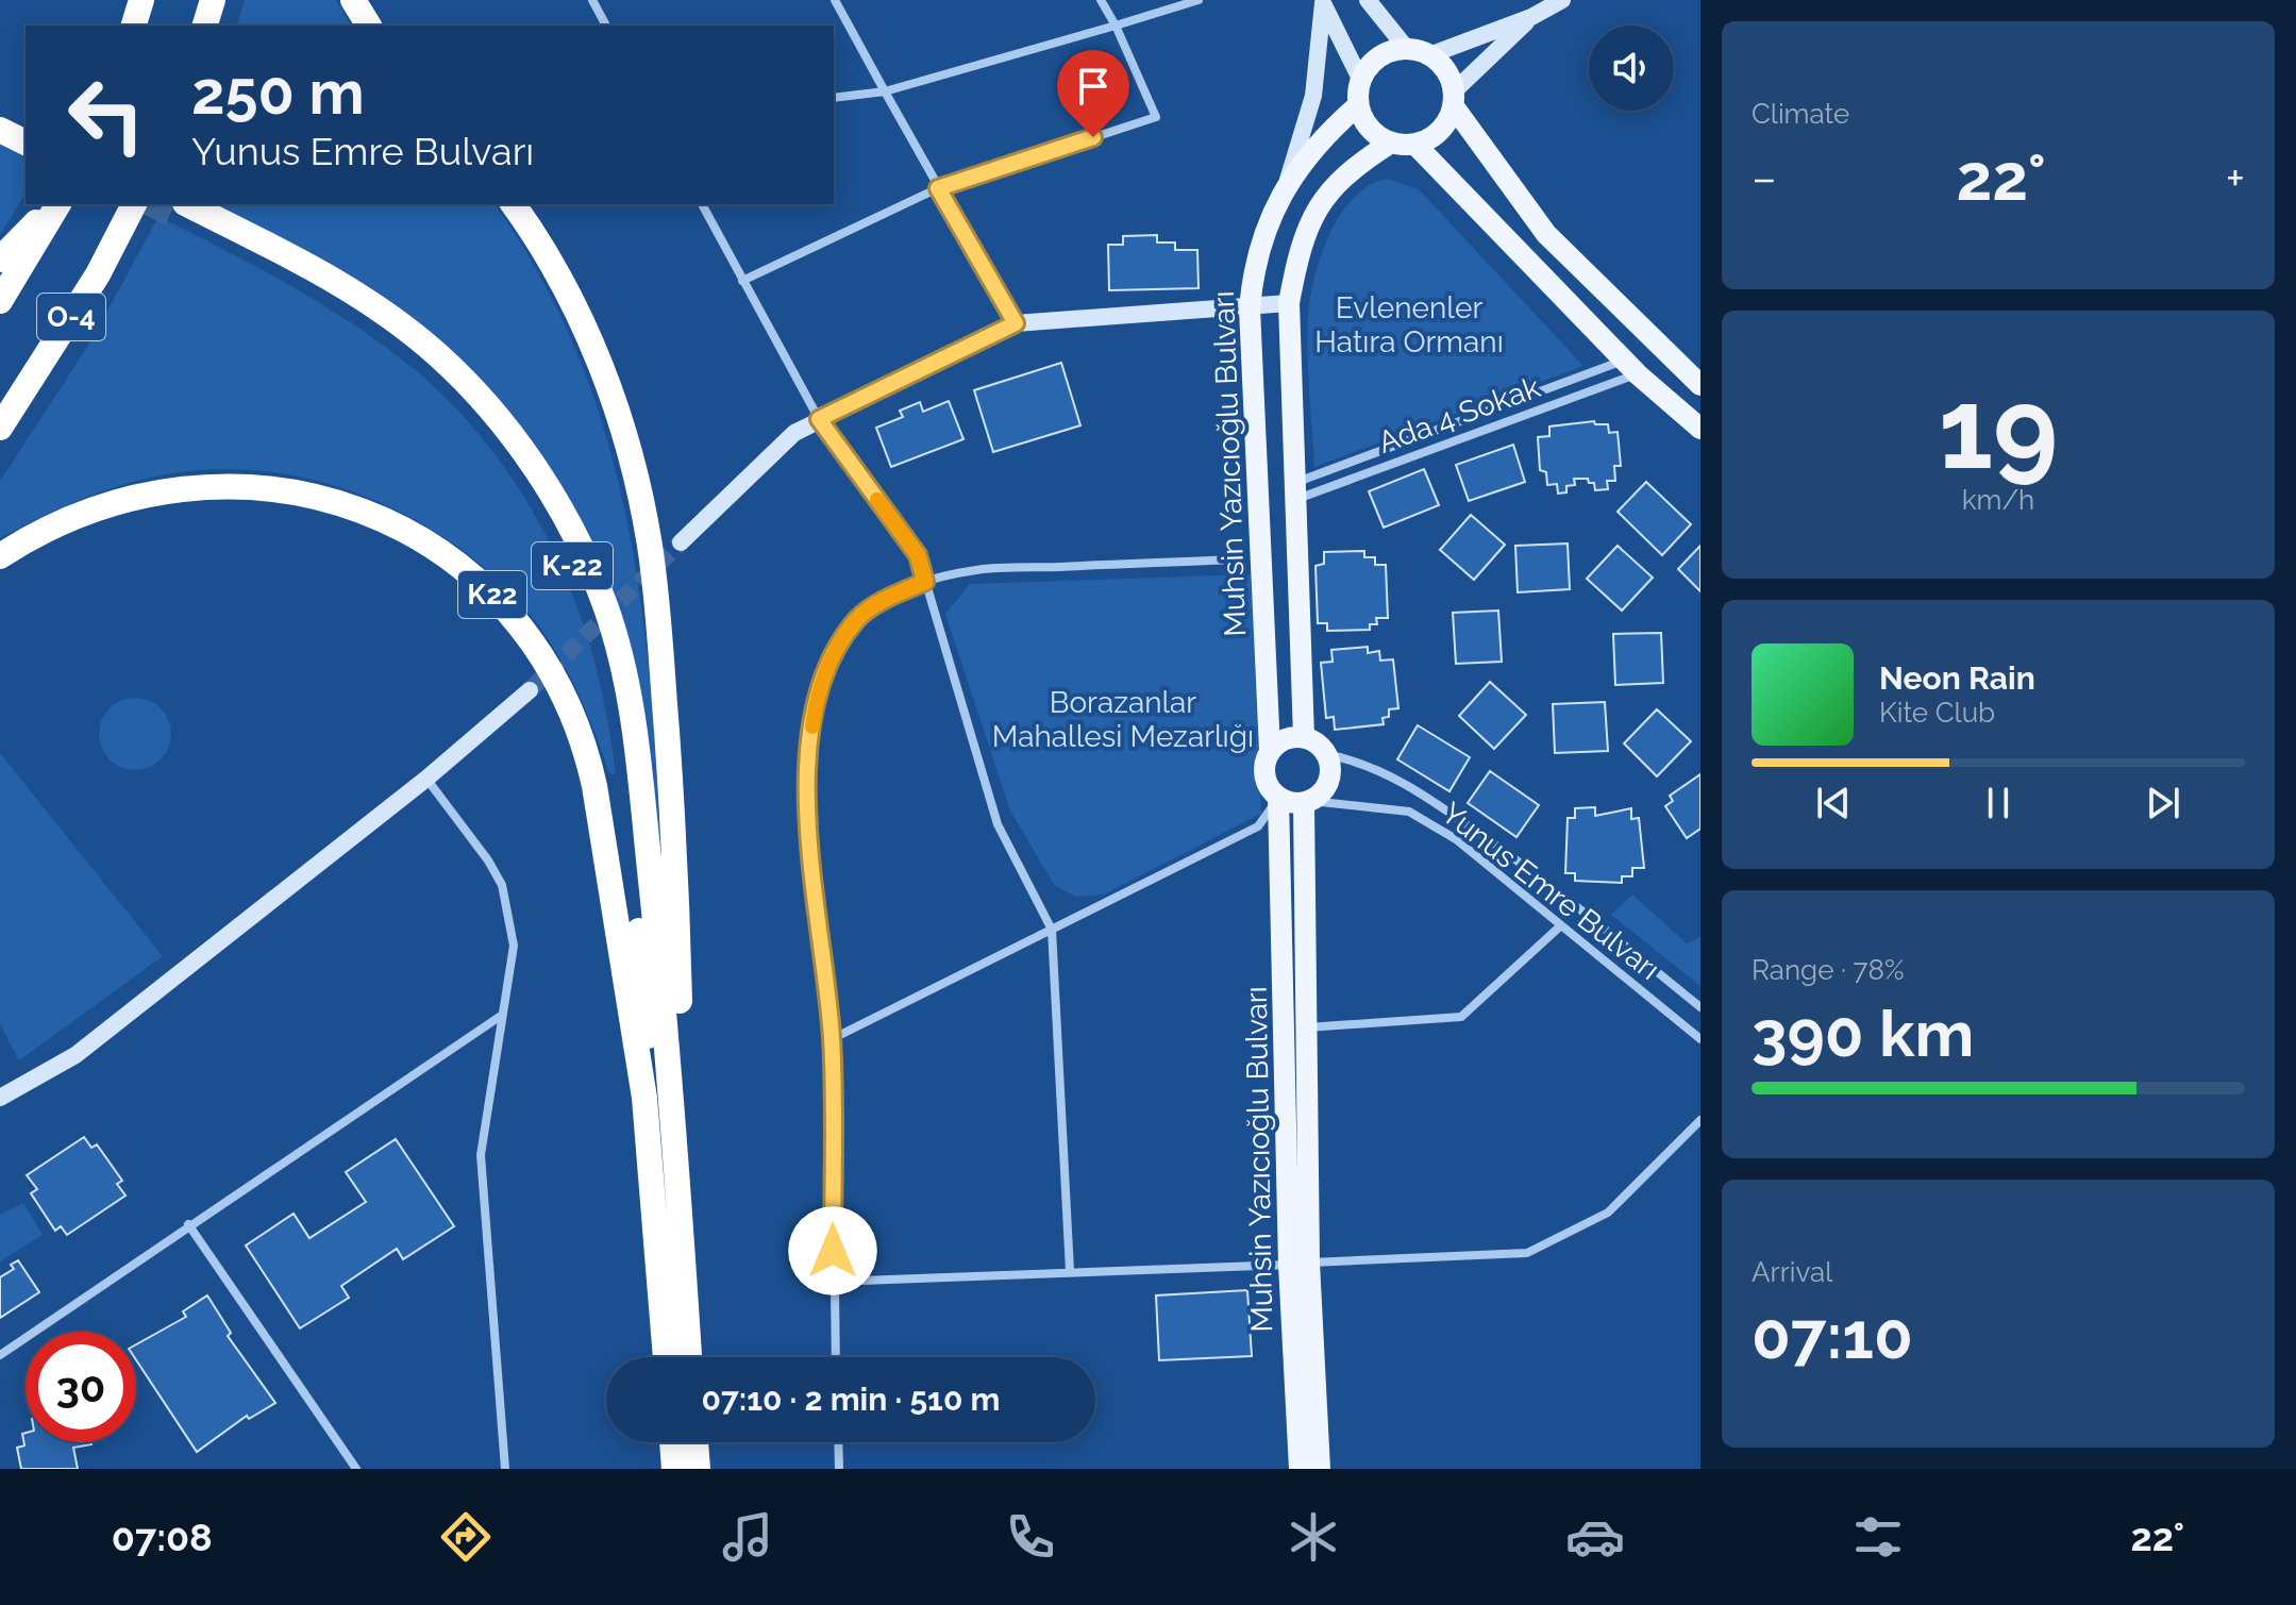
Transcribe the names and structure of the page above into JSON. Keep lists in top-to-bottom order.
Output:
{
  "streets": {
    "highway": ["O-4", "K-22", "K22"],
    "main road": ["Muhsin Yazıcıoğlu Bulvarı"],
    "street": ["Ada 4 Sokak", "Yunus Emre Bulvarı"]
  },
  "crossings": [
    ["Muhsin Yazıcıoğlu Bulvarı", "Yunus Emre Bulvarı"],
    ["K-22", "K22"]
  ],
  "parks": ["Evlenenler Hatıra Ormanı", "Borazanlar Mahallesi Mezarlığı"],
  "page": {
    "tile": [
      "Climate",
      ["19", "km/h"],
      ["Range · 78%", "390 km"],
      ["Arrival", "07:10"]
    ],
    "turn": ["250 m", "Yunus Emre Bulvarı"],
    "heat": ["−", "22°", "+"],
    "song": ["Neon Rain", "Kite Club"],
    "limit": "30",
    "trip": "07:10 · 2 min · 510 m",
    "tabs": ["07:08", "22°"]
  }
}
